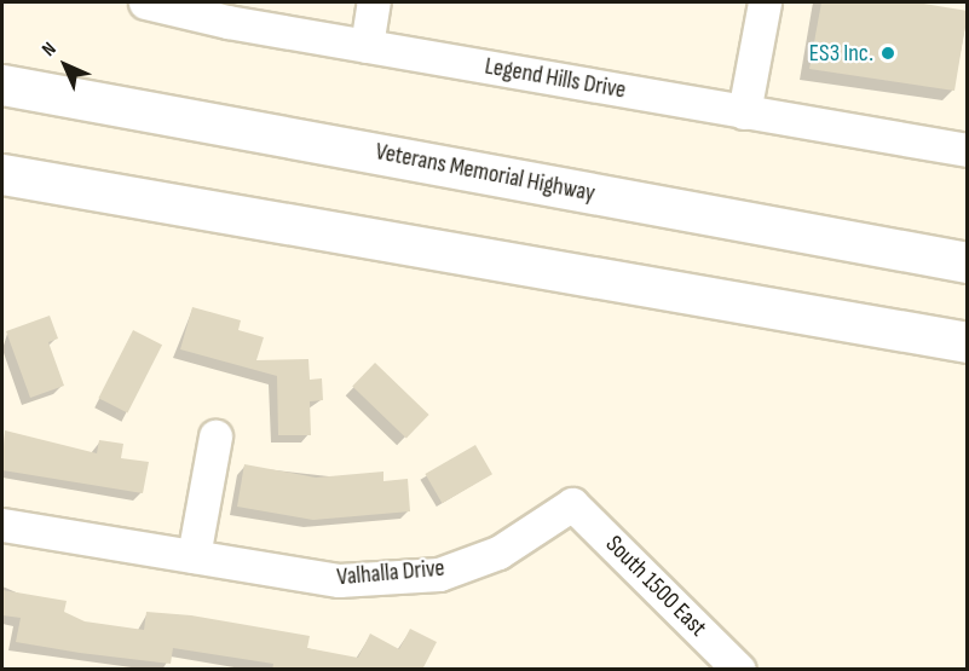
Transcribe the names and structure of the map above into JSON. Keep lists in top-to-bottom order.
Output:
{
  "streets": {
    "highway": ["Veterans Memorial Highway"],
    "street": ["Legend Hills Drive", "Valhalla Drive", "South 1500 East"]
  },
  "crossings": [
    ["Valhalla Drive", "South 1500 East"]
  ],
  "places": ["ES3 Inc."],
  "north": "top left"
}
